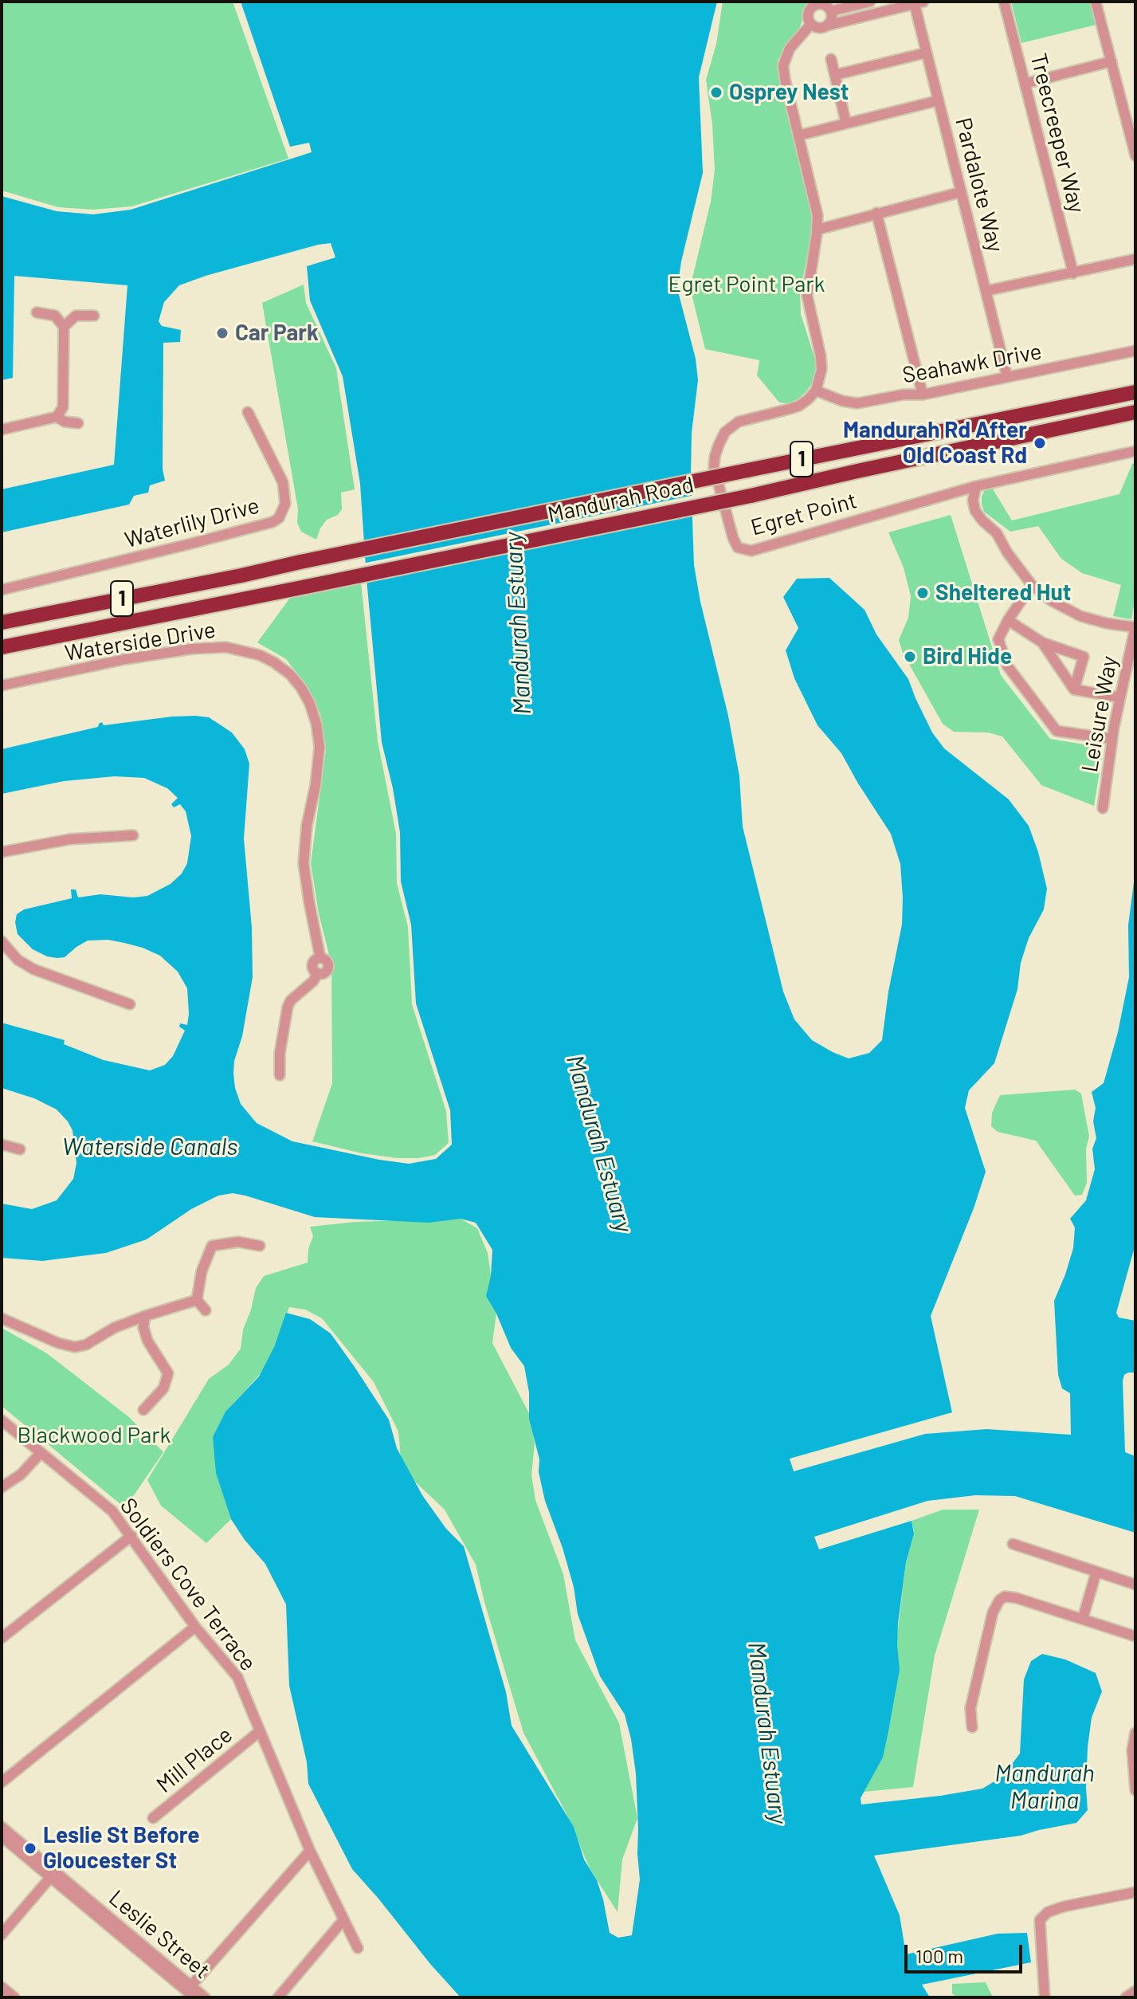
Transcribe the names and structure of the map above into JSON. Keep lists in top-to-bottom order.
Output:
{
  "streets": {
    "highway": ["1", "Mandurah Road"],
    "street": [
      "Treecreeper Way",
      "Pardalote Way",
      "Seahawk Drive",
      "Egret Point",
      "Waterlily Drive",
      "Waterside Drive",
      "Leisure Way",
      "Soldiers Cove Terrace",
      "Mill Place",
      "Leslie Street"
    ]
  },
  "crossings": [
    ["Pardalote Way", "Seahawk Drive"],
    ["Seahawk Drive", "Egret Point"],
    ["Soldiers Cove Terrace", "Mill Place"]
  ],
  "water": ["Mandurah Estuary", "Waterside Canals", "Mandurah Marina"],
  "parks": ["Egret Point Park", "Blackwood Park"],
  "places": [
    "Osprey Nest",
    "Car Park",
    "Mandurah Rd After Old Coast Rd",
    "Sheltered Hut",
    "Bird Hide",
    "Leslie St Before Gloucester St"
  ],
  "scale_bar": "100 m"
}
